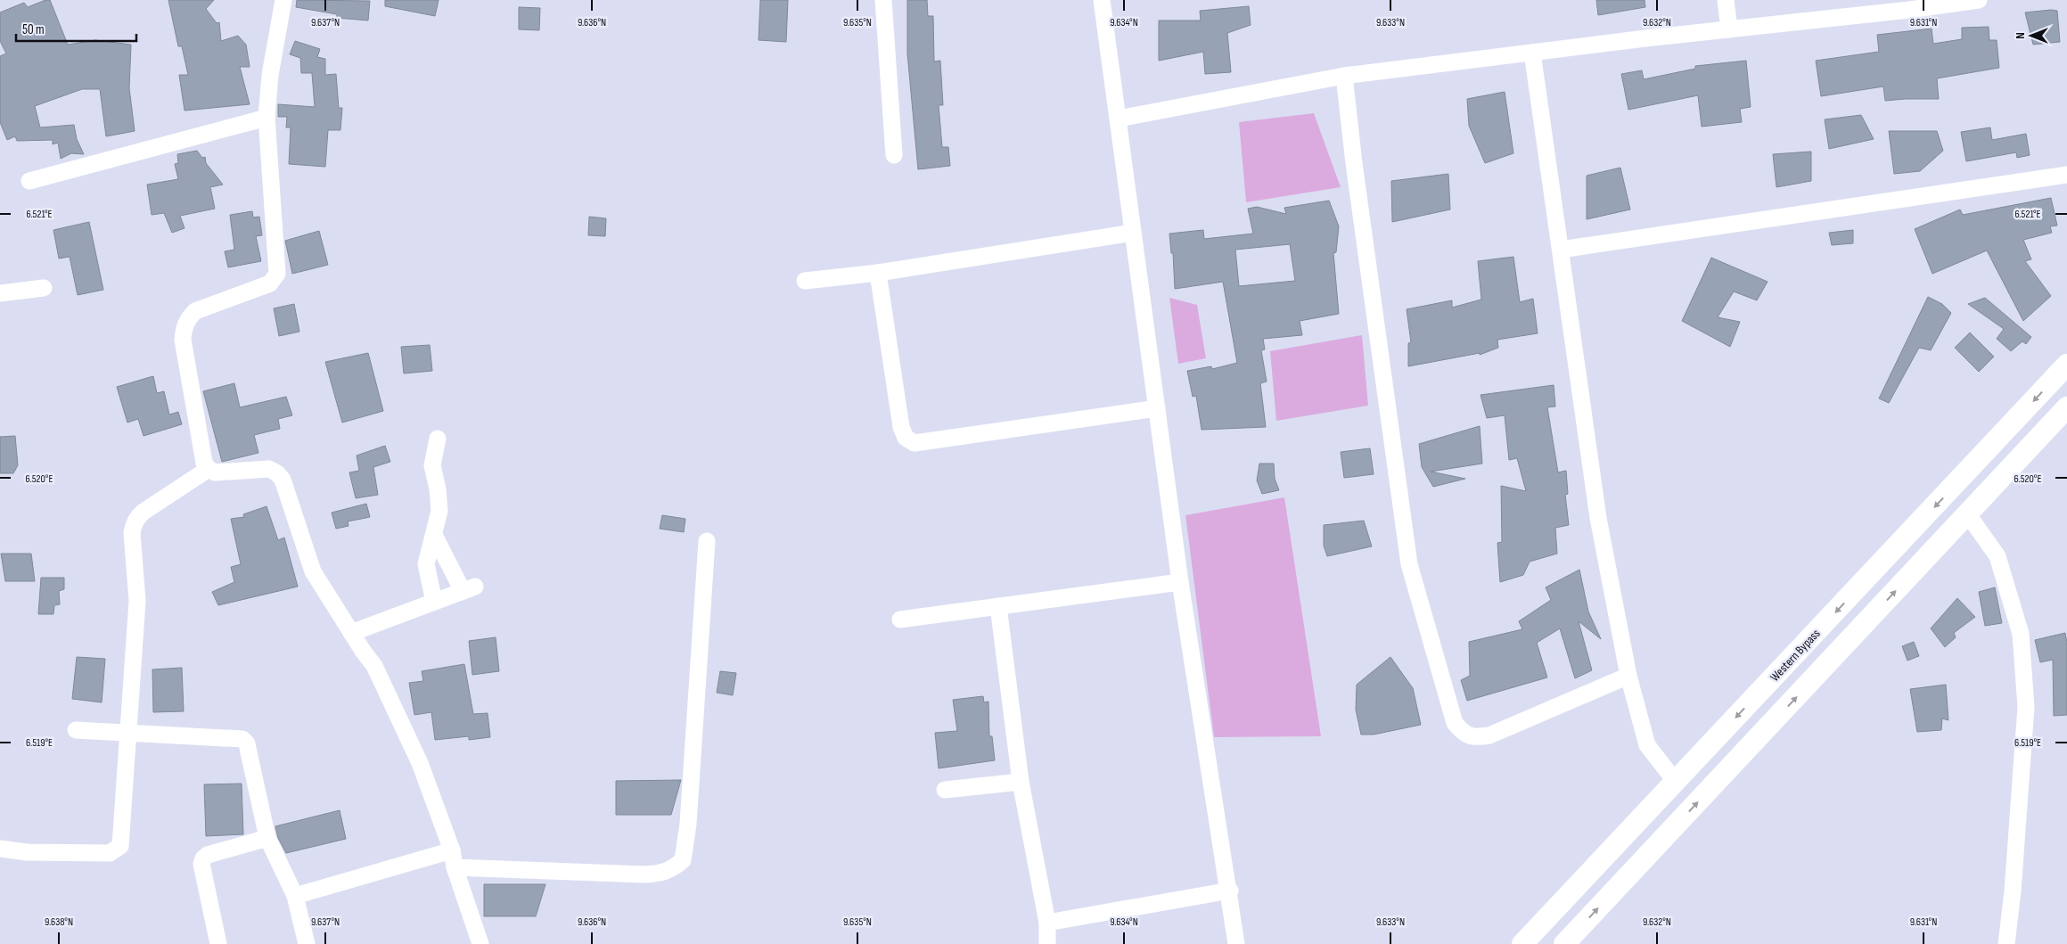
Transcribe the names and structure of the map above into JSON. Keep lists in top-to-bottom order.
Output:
{
  "streets": {
    "main road": ["Western Bypass"]
  },
  "scale_bar": "50 m",
  "north": "left",
  "coordinates": [
    "9.637°N",
    "9.636°N",
    "9.635°N",
    "9.634°N",
    "9.633°N",
    "9.632°N",
    "9.631°N",
    "6.521°E",
    "6.520°E",
    "6.519°E",
    "9.638°N"
  ]
}
